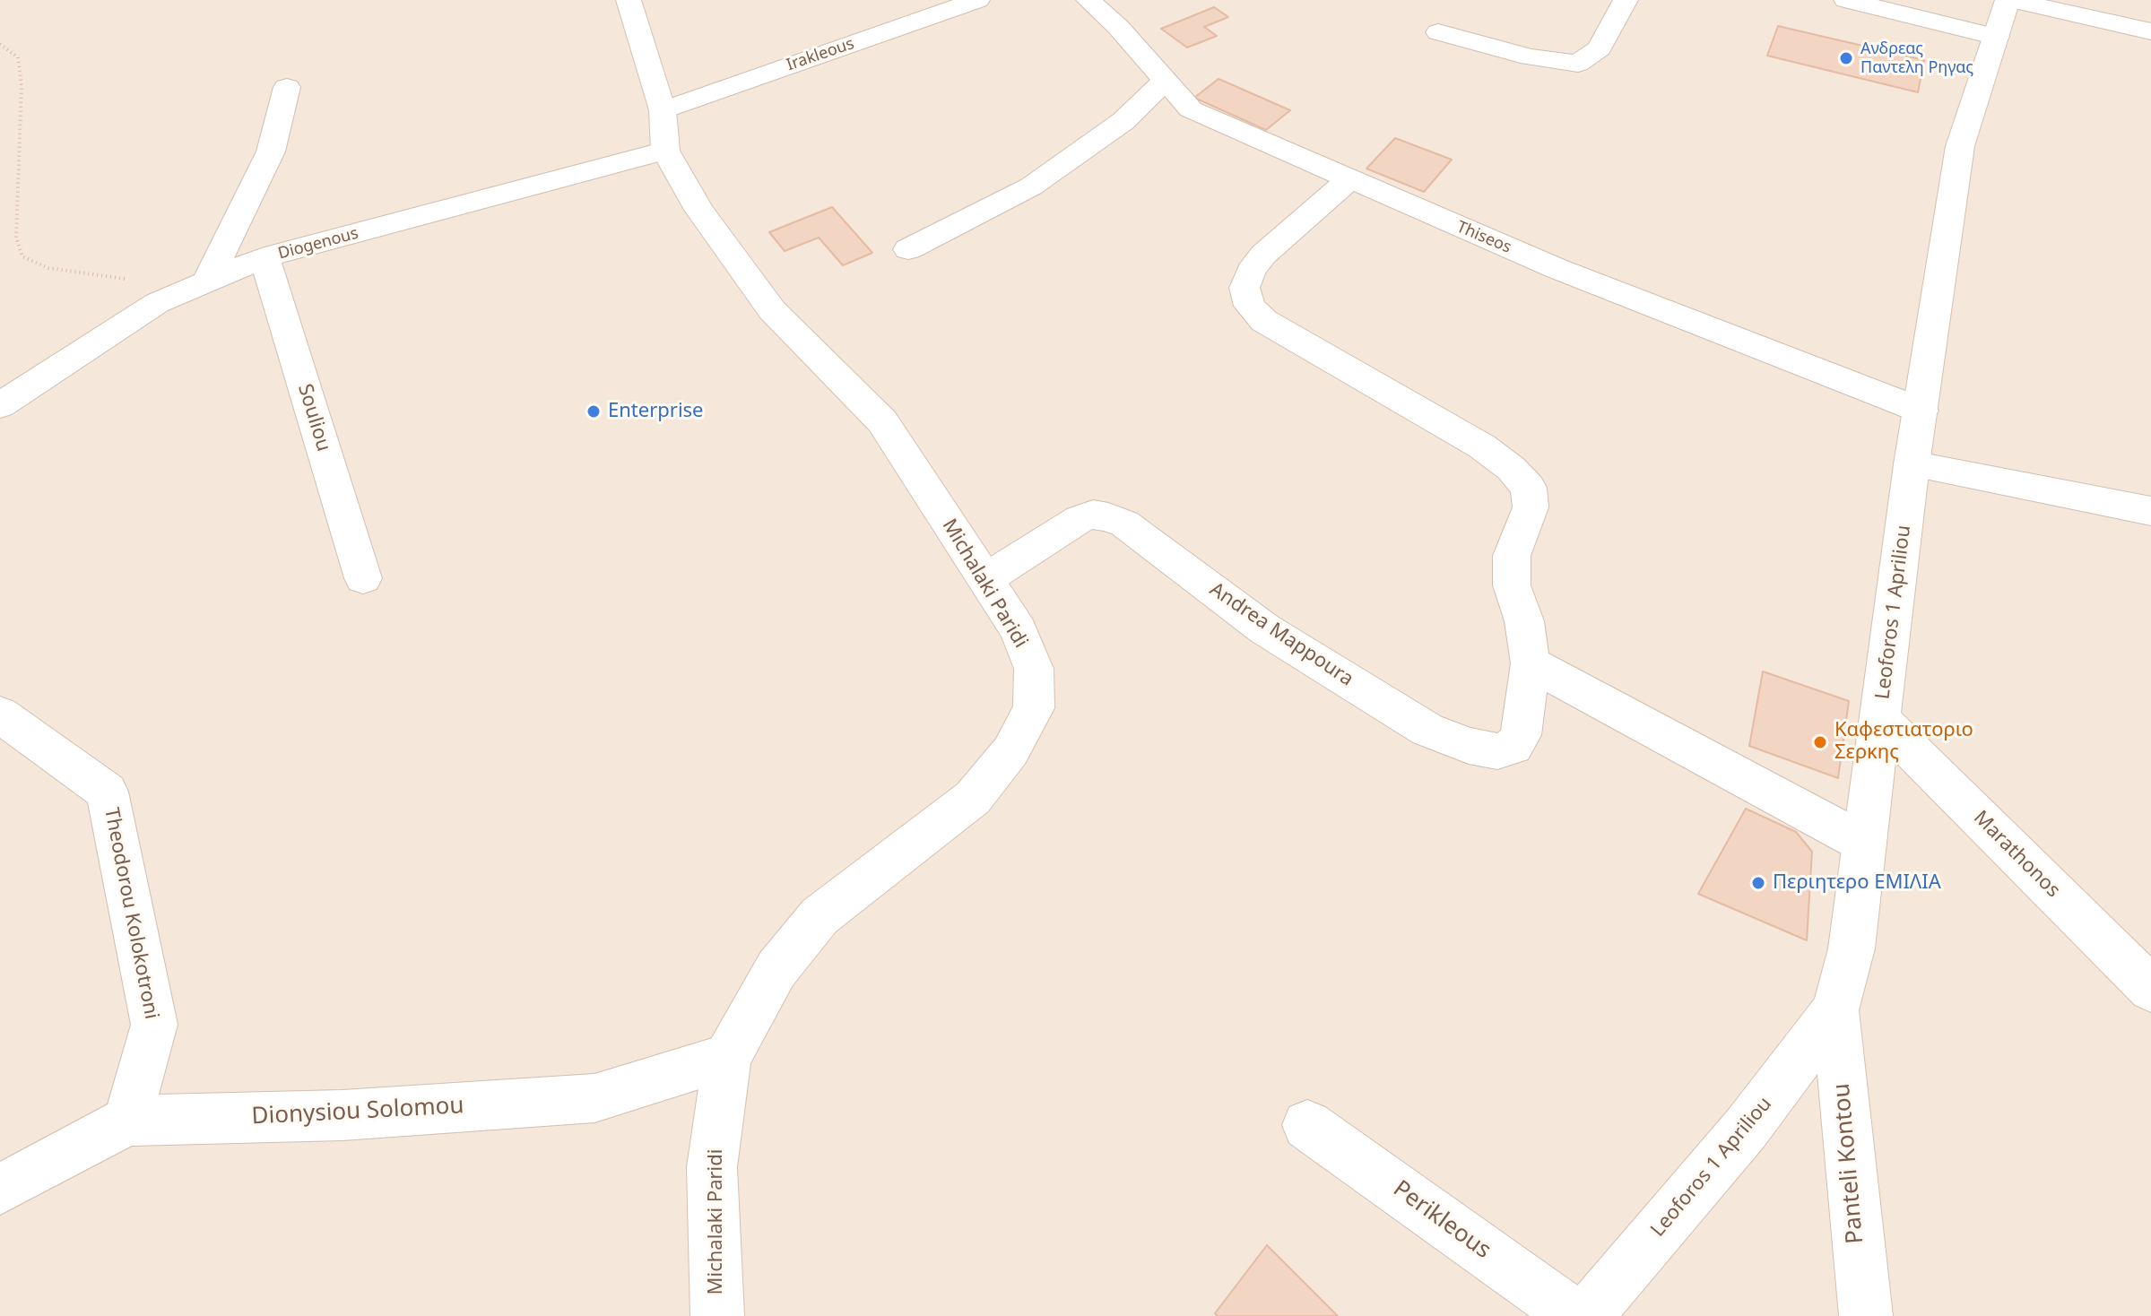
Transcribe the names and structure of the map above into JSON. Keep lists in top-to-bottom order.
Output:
{
  "streets": {
    "street": [
      "Irakleous",
      "Thiseos",
      "Diogenous",
      "Souliou",
      "Michalaki Paridi",
      "Leoforos 1 Apriliou",
      "Andrea Mappoura",
      "Marathonos",
      "Theodorou Kolokotroni",
      "Dionysiou Solomou",
      "Panteli Kontou",
      "Perikleous"
    ]
  },
  "crossings": [
    ["Irakleous", "Michalaki Paridi"],
    ["Thiseos", "Leoforos 1 Apriliou"],
    ["Thiseos", "Andrea Mappoura"],
    ["Diogenous", "Souliou"],
    ["Diogenous", "Michalaki Paridi"],
    ["Michalaki Paridi", "Andrea Mappoura"],
    ["Michalaki Paridi", "Dionysiou Solomou"],
    ["Leoforos 1 Apriliou", "Marathonos"],
    ["Leoforos 1 Apriliou", "Panteli Kontou"],
    ["Theodorou Kolokotroni", "Dionysiou Solomou"]
  ],
  "places": [
    "Ανδρεας Παντελη Ρηγας",
    "Enterprise",
    "Καφεστιατοριο Σερκης",
    "Περιητερο ΕΜΙΛΙΑ"
  ]
}
